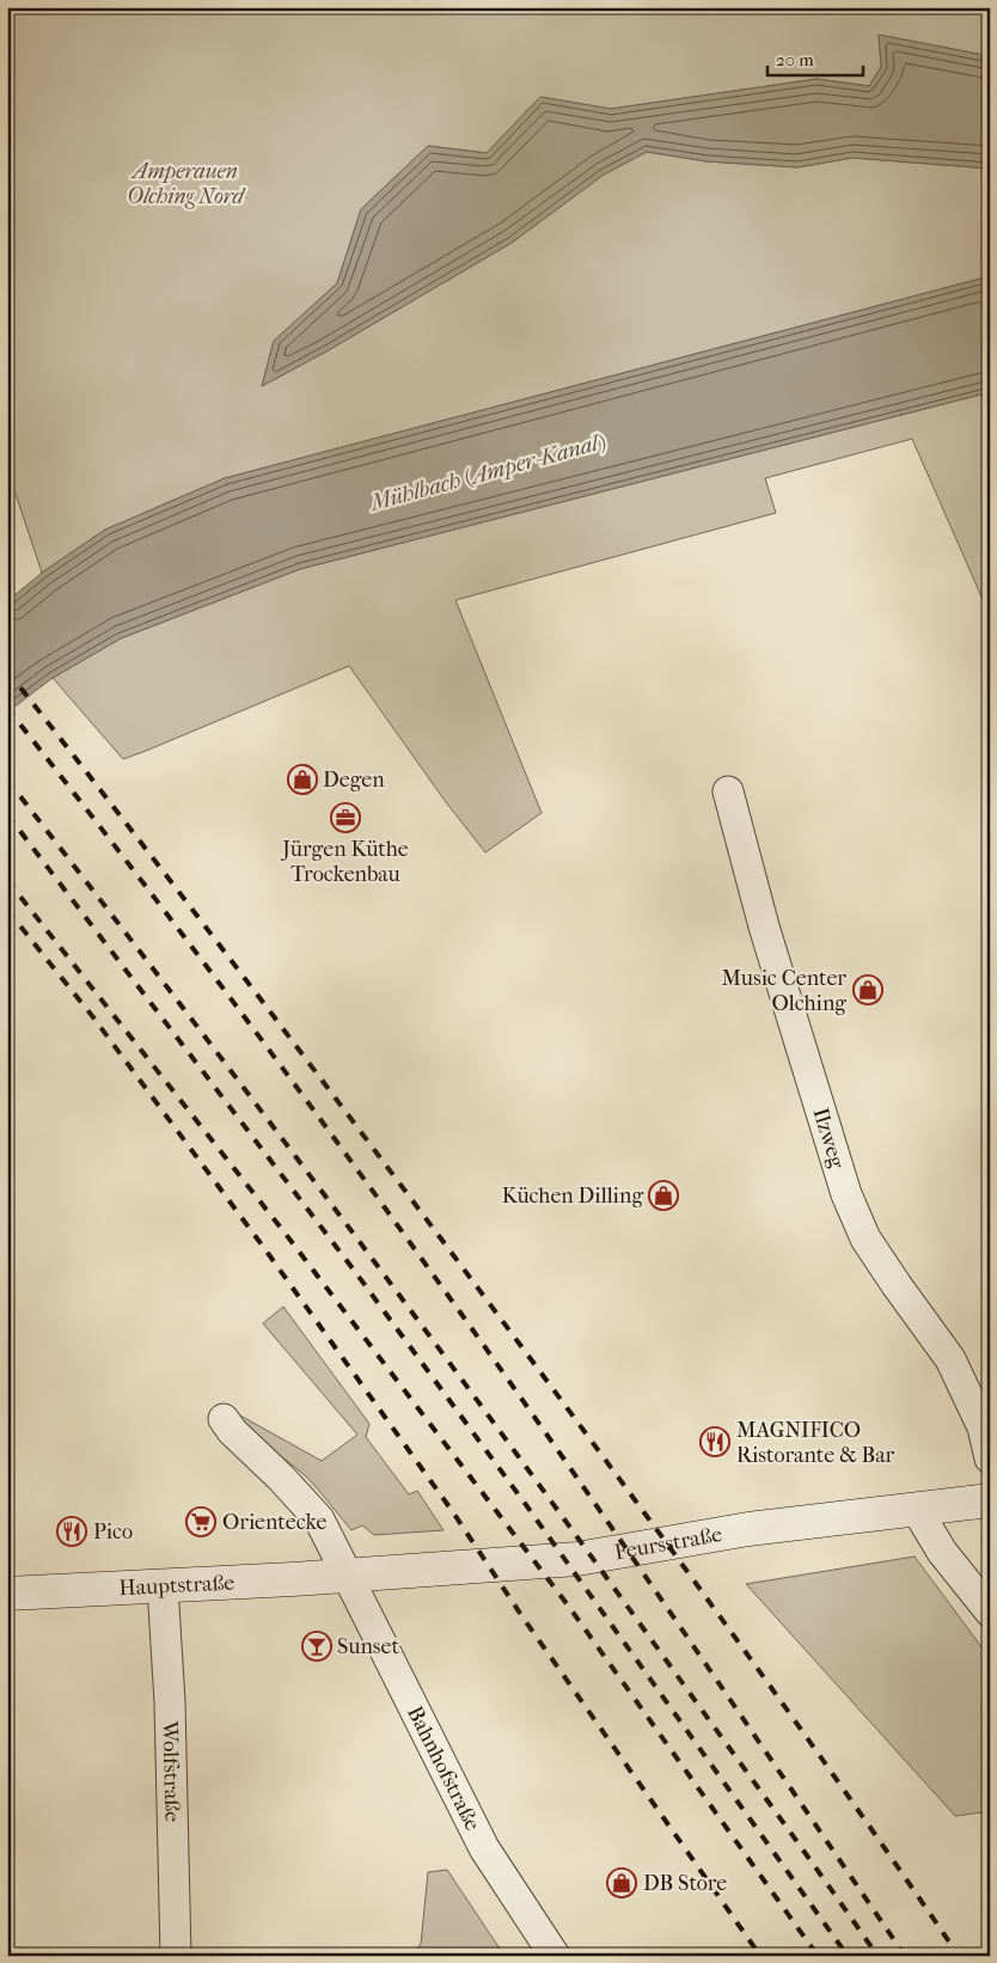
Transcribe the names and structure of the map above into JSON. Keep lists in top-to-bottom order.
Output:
{
  "streets": {
    "street": [
      "Ilzweg",
      "Feursstraße",
      "Hauptstraße",
      "Bahnhofstraße",
      "Wolfstraße"
    ]
  },
  "crossings": [
    ["Feursstraße", "Hauptstraße"],
    ["Feursstraße", "Bahnhofstraße"],
    ["Hauptstraße", "Bahnhofstraße"],
    ["Hauptstraße", "Wolfstraße"]
  ],
  "water": ["Mühlbach (Amper-Kanal)"],
  "parks": ["Amperauen Olching Nord"],
  "places": {
    "shop": [
      "Degen",
      "Music Center Olching",
      "Küchen Dilling",
      "DB Store"
    ],
    "office": ["Jürgen Küthe Trockenbau"],
    "restaurant": ["MAGNIFICO Ristorante & Bar", "Pico"],
    "supermarket": ["Orientecke"],
    "bar": ["Sunset"]
  },
  "scale_bar": "20 m"
}
